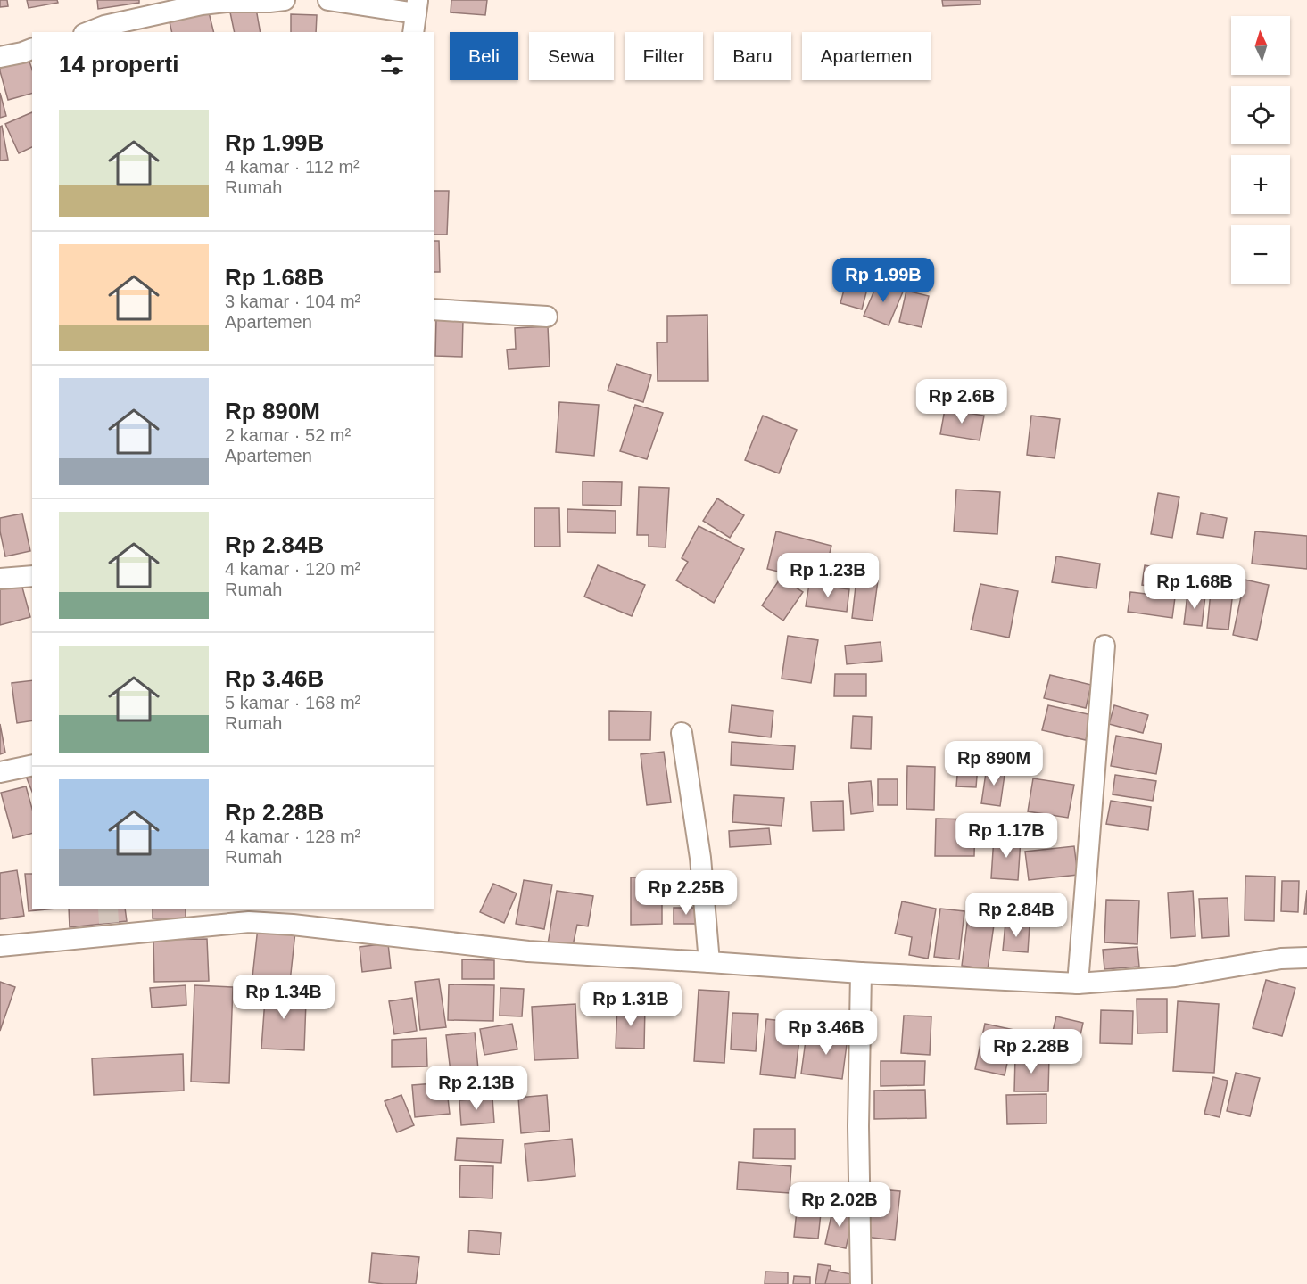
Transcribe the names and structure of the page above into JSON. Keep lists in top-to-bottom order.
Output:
{
  "north": "top",
  "page": {
    "map_buttons": ["+", "−"],
    "chip": [
      "Beli",
      "Sewa",
      "Filter",
      "Baru",
      "Apartemen"
    ],
    "heading": "14 properti",
    "list": [
      {
        "name": "Rp 1.99B",
        "note": "4 kamar · 112 m² · Rumah"
      },
      {
        "name": "Rp 1.68B",
        "note": "3 kamar · 104 m² · Apartemen"
      },
      {
        "name": "Rp 890M",
        "note": "2 kamar · 52 m² · Apartemen"
      },
      {
        "name": "Rp 2.84B",
        "note": "4 kamar · 120 m² · Rumah"
      },
      {
        "name": "Rp 3.46B",
        "note": "5 kamar · 168 m² · Rumah"
      },
      {
        "name": "Rp 2.28B",
        "note": "4 kamar · 128 m² · Rumah"
      }
    ],
    "price": [
      "Rp 1.99B",
      "Rp 2.6B",
      "Rp 1.23B",
      "Rp 1.68B",
      "Rp 890M",
      "Rp 1.17B",
      "Rp 2.25B",
      "Rp 2.84B",
      "Rp 1.34B",
      "Rp 1.31B",
      "Rp 3.46B",
      "Rp 2.28B",
      "Rp 2.13B",
      "Rp 2.02B"
    ]
  }
}
